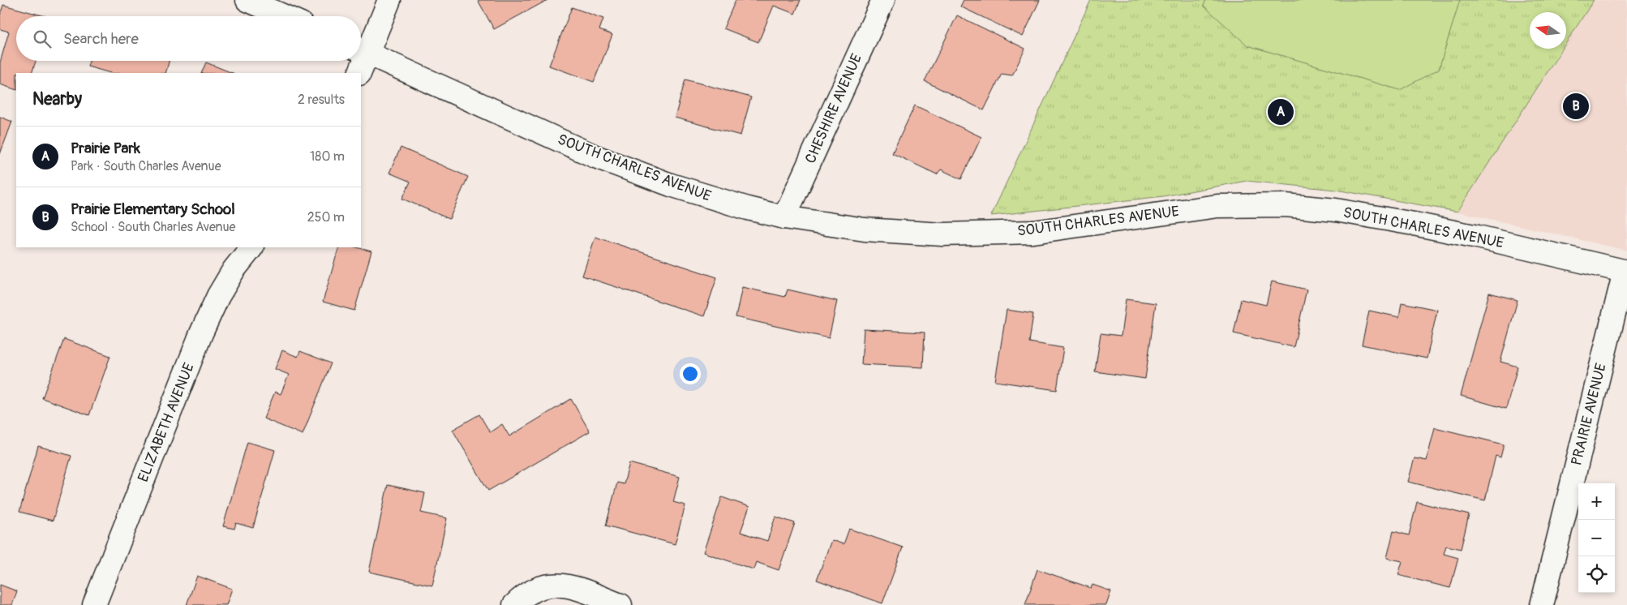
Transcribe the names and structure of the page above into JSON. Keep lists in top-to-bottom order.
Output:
{
  "streets": {
    "street": [
      "CHESHIRE AVENUE",
      "SOUTH CHARLES AVENUE",
      "PRAIRIE AVENUE",
      "ELIZABETH AVENUE"
    ]
  },
  "crossings": [
    ["CHESHIRE AVENUE", "SOUTH CHARLES AVENUE"],
    ["SOUTH CHARLES AVENUE", "PRAIRIE AVENUE"]
  ],
  "north": "left",
  "page": {
    "search": "Search here",
    "heading": ["Nearby", "2 results"],
    "pins": ["B", "A"],
    "list": [
      {
        "mark": "A",
        "name": "Prairie Park",
        "note": "Park · South Charles Avenue",
        "value": "180 m"
      },
      {
        "mark": "B",
        "name": "Prairie Elementary School",
        "note": "School · South Charles Avenue",
        "value": "250 m"
      }
    ],
    "map_buttons": ["+", "−"]
  }
}
